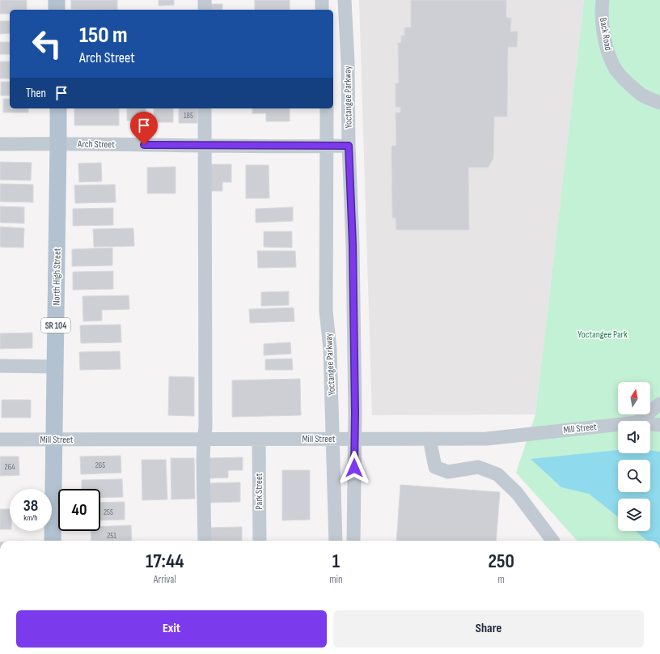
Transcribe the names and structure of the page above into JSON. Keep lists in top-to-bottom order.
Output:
{
  "streets": {
    "main road": ["North High Street", "SR 104"],
    "street": [
      "Back Road",
      "Yoctangee Parkway",
      "Arch Street",
      "Mill Street",
      "Park Street"
    ]
  },
  "crossings": [
    ["Yoctangee Parkway", "Arch Street"],
    ["Yoctangee Parkway", "Mill Street"],
    ["Arch Street", "North High Street"],
    ["North High Street", "Mill Street"],
    ["Mill Street", "Park Street"]
  ],
  "parks": ["Yoctangee Park"],
  "house_numbers": [
    "185",
    "265",
    "264",
    "255",
    "251"
  ],
  "north": "top",
  "page": {
    "turn": ["150 m", "Arch Street"],
    "then": "Then",
    "speed": "38 km/h",
    "limit": "40",
    "eta": [
      "17:44",
      "Arrival",
      "1",
      "min",
      "250",
      "m"
    ],
    "buttons": ["Exit", "Share"]
  }
}
